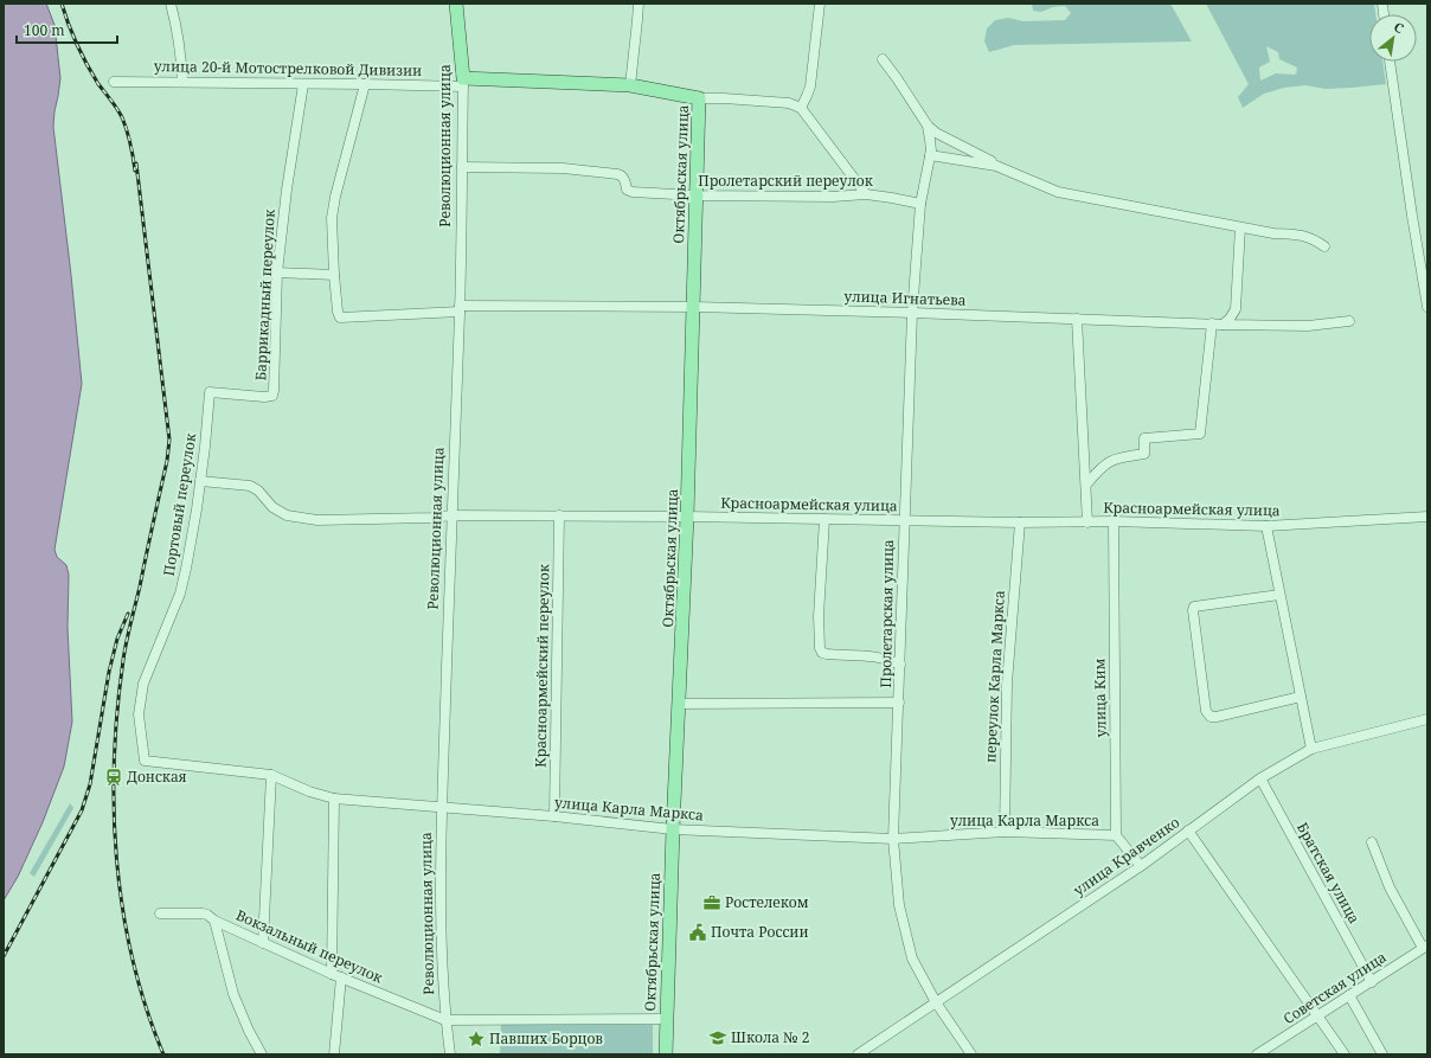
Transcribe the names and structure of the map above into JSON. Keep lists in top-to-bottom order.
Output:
{
  "streets": {
    "main road": ["улица 20-й Мотострелковой Дивизии", "Революционная улица", "Октябрьская улица"],
    "street": [
      "Пролетарский переулок",
      "Баррикадный переулок",
      "улица Игнатьева",
      "Портовый переулок",
      "Красноармейская улица",
      "Пролетарская улица",
      "Красноармейский переулок",
      "переулок Карла Маркса",
      "улица Ким",
      "улица Карла Маркса",
      "улица Кравченко",
      "Братская улица",
      "Вокзальный переулок",
      "Советская улица"
    ]
  },
  "crossings": [
    ["улица 20-й Мотострелковой Дивизии", "Революционная улица"],
    ["улица 20-й Мотострелковой Дивизии", "Октябрьская улица"],
    ["улица 20-й Мотострелковой Дивизии", "Баррикадный переулок"],
    ["Революционная улица", "Пролетарский переулок"],
    ["Революционная улица", "улица Игнатьева"],
    ["Революционная улица", "Красноармейская улица"],
    ["Революционная улица", "улица Карла Маркса"],
    ["Революционная улица", "Вокзальный переулок"],
    ["Октябрьская улица", "Пролетарский переулок"],
    ["Октябрьская улица", "улица Игнатьева"],
    ["Октябрьская улица", "Красноармейская улица"],
    ["Октябрьская улица", "улица Карла Маркса"],
    ["Пролетарский переулок", "Пролетарская улица"],
    ["Баррикадный переулок", "Портовый переулок"],
    ["улица Игнатьева", "Пролетарская улица"],
    ["Портовый переулок", "Красноармейская улица"],
    ["Портовый переулок", "улица Карла Маркса"],
    ["Красноармейская улица", "Пролетарская улица"],
    ["Красноармейская улица", "Красноармейский переулок"],
    ["Красноармейская улица", "переулок Карла Маркса"],
    ["Красноармейская улица", "улица Ким"],
    ["Пролетарская улица", "улица Карла Маркса"],
    ["Пролетарская улица", "улица Кравченко"],
    ["Красноармейский переулок", "улица Карла Маркса"],
    ["переулок Карла Маркса", "улица Карла Маркса"],
    ["улица Ким", "улица Карла Маркса"],
    ["улица Кравченко", "Братская улица"],
    ["Братская улица", "Советская улица"]
  ],
  "places": {
    "station": ["Донская"],
    "office": ["Ростелеком"],
    "public building": ["Почта России"],
    "school or university": ["Школа № 2"],
    "place": ["Павших Борцов"]
  },
  "scale_bar": "100 m",
  "north": "top right"
}
